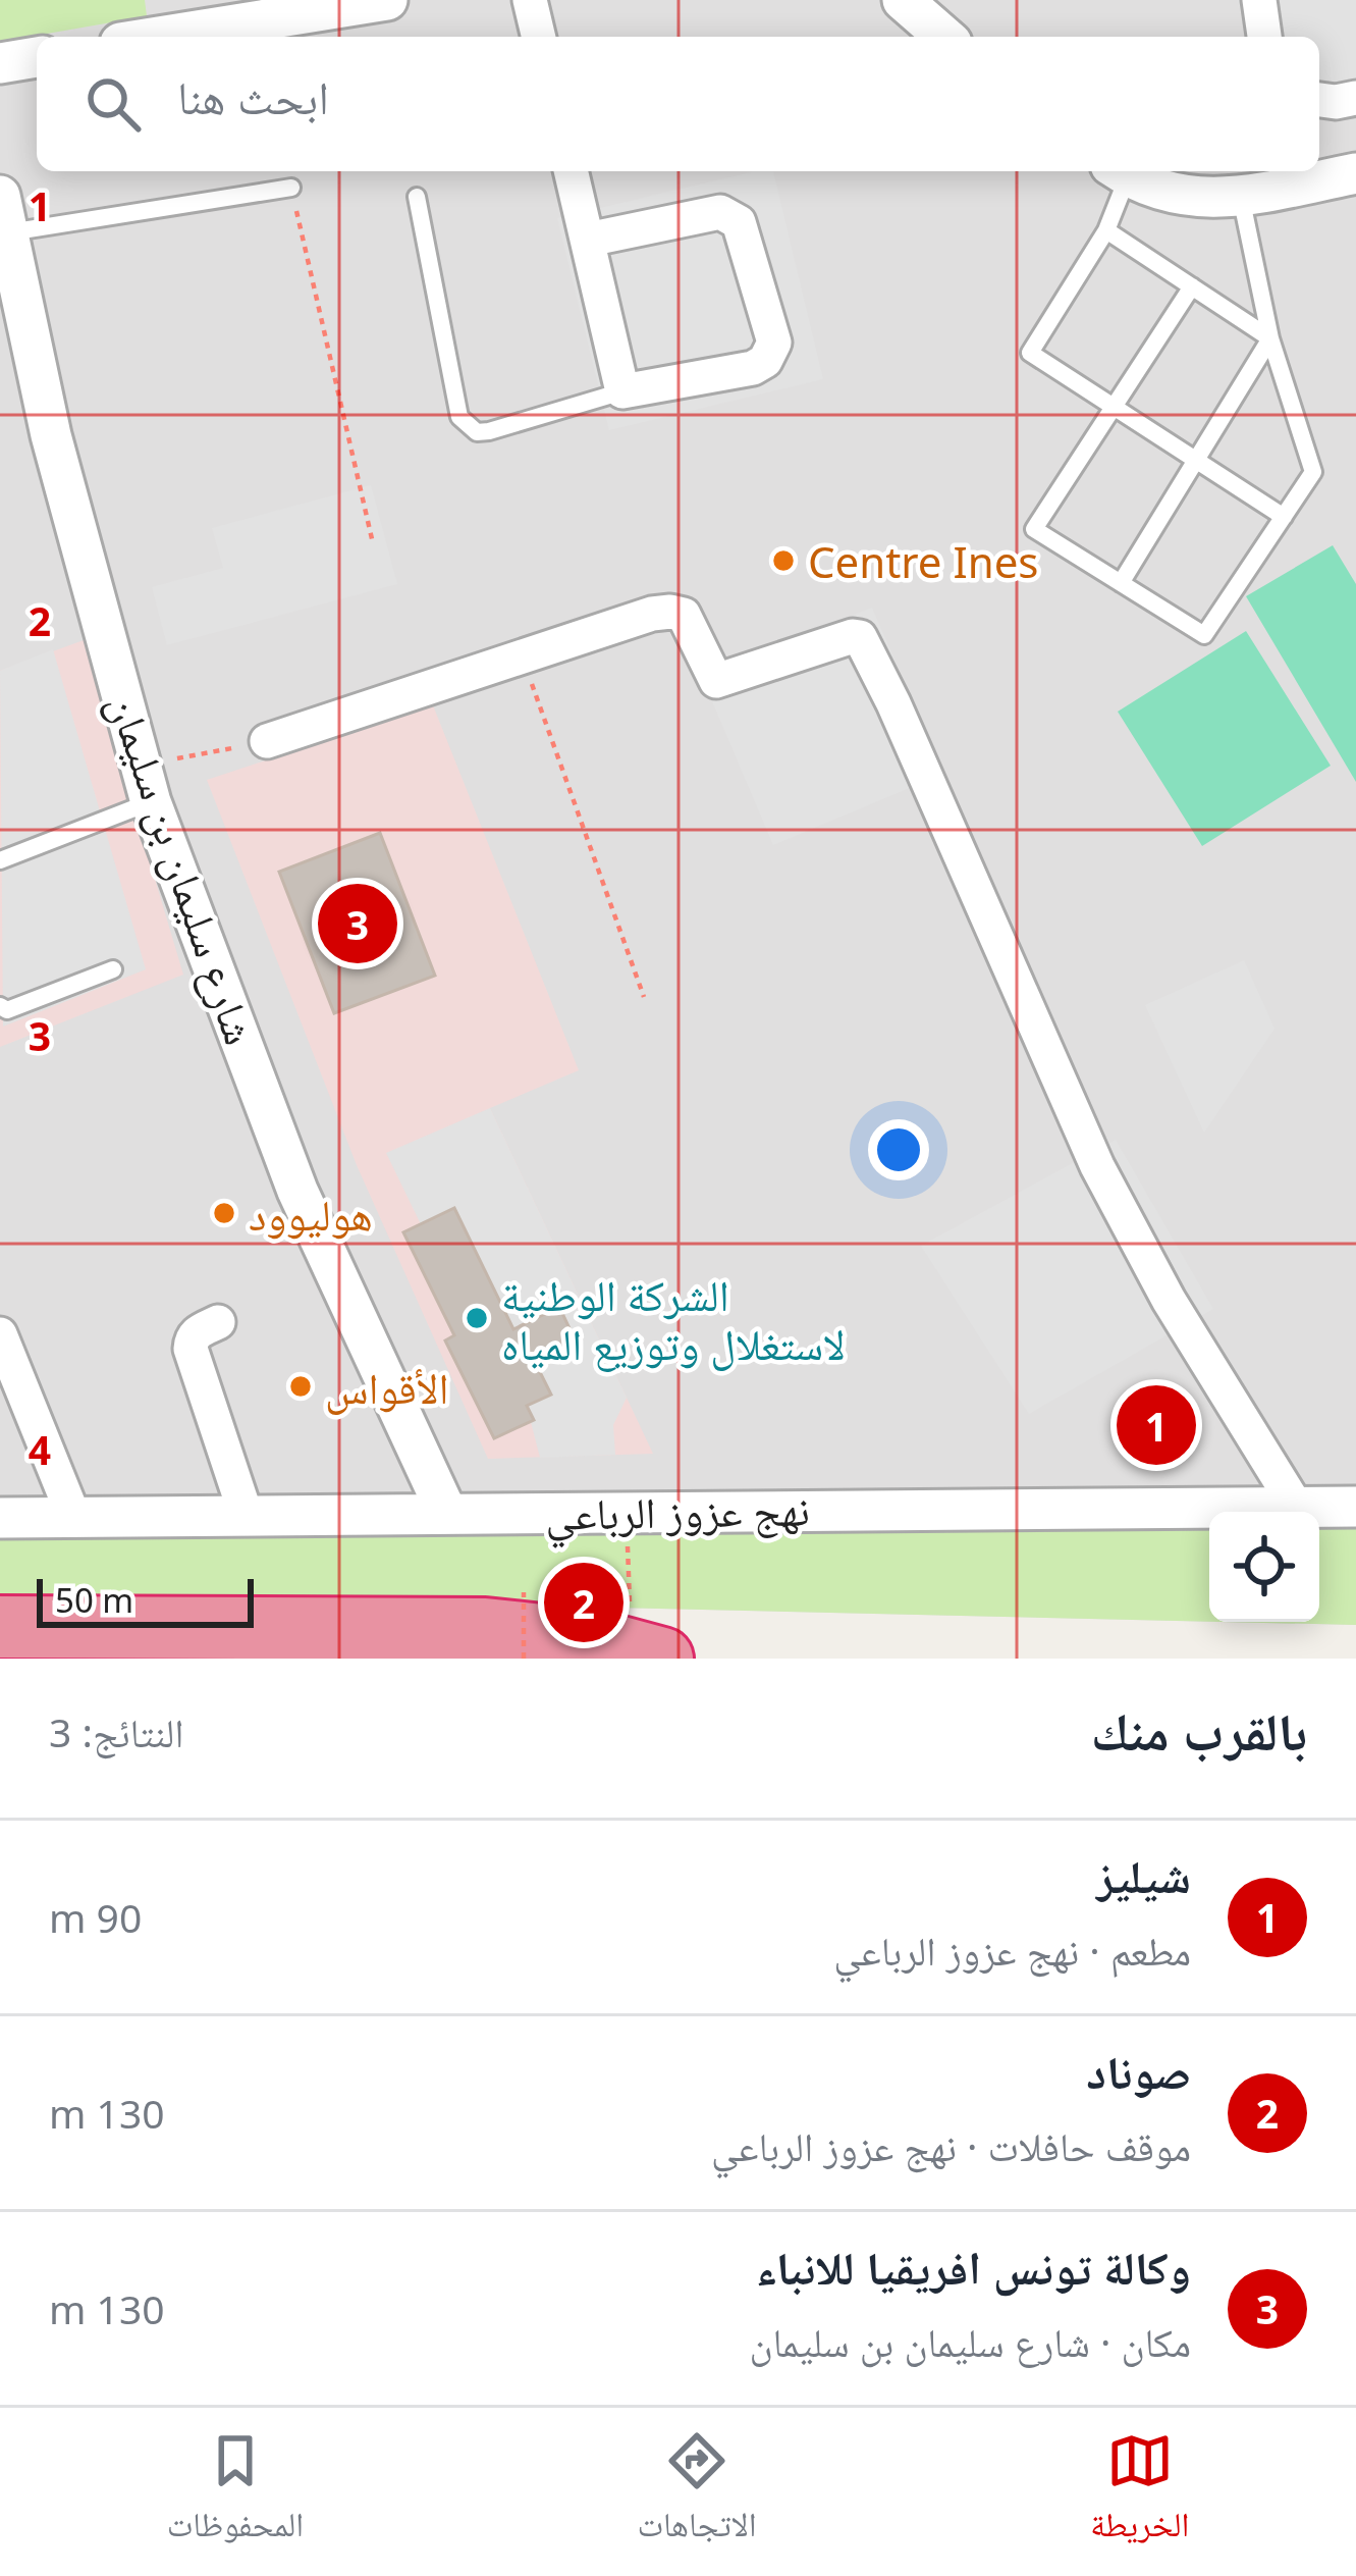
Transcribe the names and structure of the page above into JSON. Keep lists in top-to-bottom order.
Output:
{
  "streets": {
    "street": ["شارع سليمان بن سليمان", "نهج عزوز الرباعي"]
  },
  "crossings": [
    ["شارع سليمان بن سليمان", "نهج عزوز الرباعي"]
  ],
  "places": [
    "Centre Ines",
    "هوليوود",
    "الشركة الوطنية لاستغلال وتوزيع المياه",
    "الأقواس"
  ],
  "scale_bar": "50 m",
  "page": {
    "search": "ابحث هنا",
    "pins": ["3", "1", "2"],
    "scale": "50 m",
    "heading": ["بالقرب منك", "النتائج: 3"],
    "list": [
      {
        "mark": "1",
        "name": "شيليز",
        "note": "مطعم · نهج عزوز الرباعي",
        "value": "90 m"
      },
      {
        "mark": "2",
        "name": "صوناد",
        "note": "موقف حافلات · نهج عزوز الرباعي",
        "value": "130 m"
      },
      {
        "mark": "3",
        "name": "وكالة تونس افريقيا للانباء",
        "note": "مكان · شارع سليمان بن سليمان",
        "value": "130 m"
      }
    ],
    "nav": ["الخريطة", "الاتجاهات", "المحفوظات"]
  },
  "grid": {
    "rows": [
      "1",
      "2",
      "3",
      "4"
    ]
  }
}
